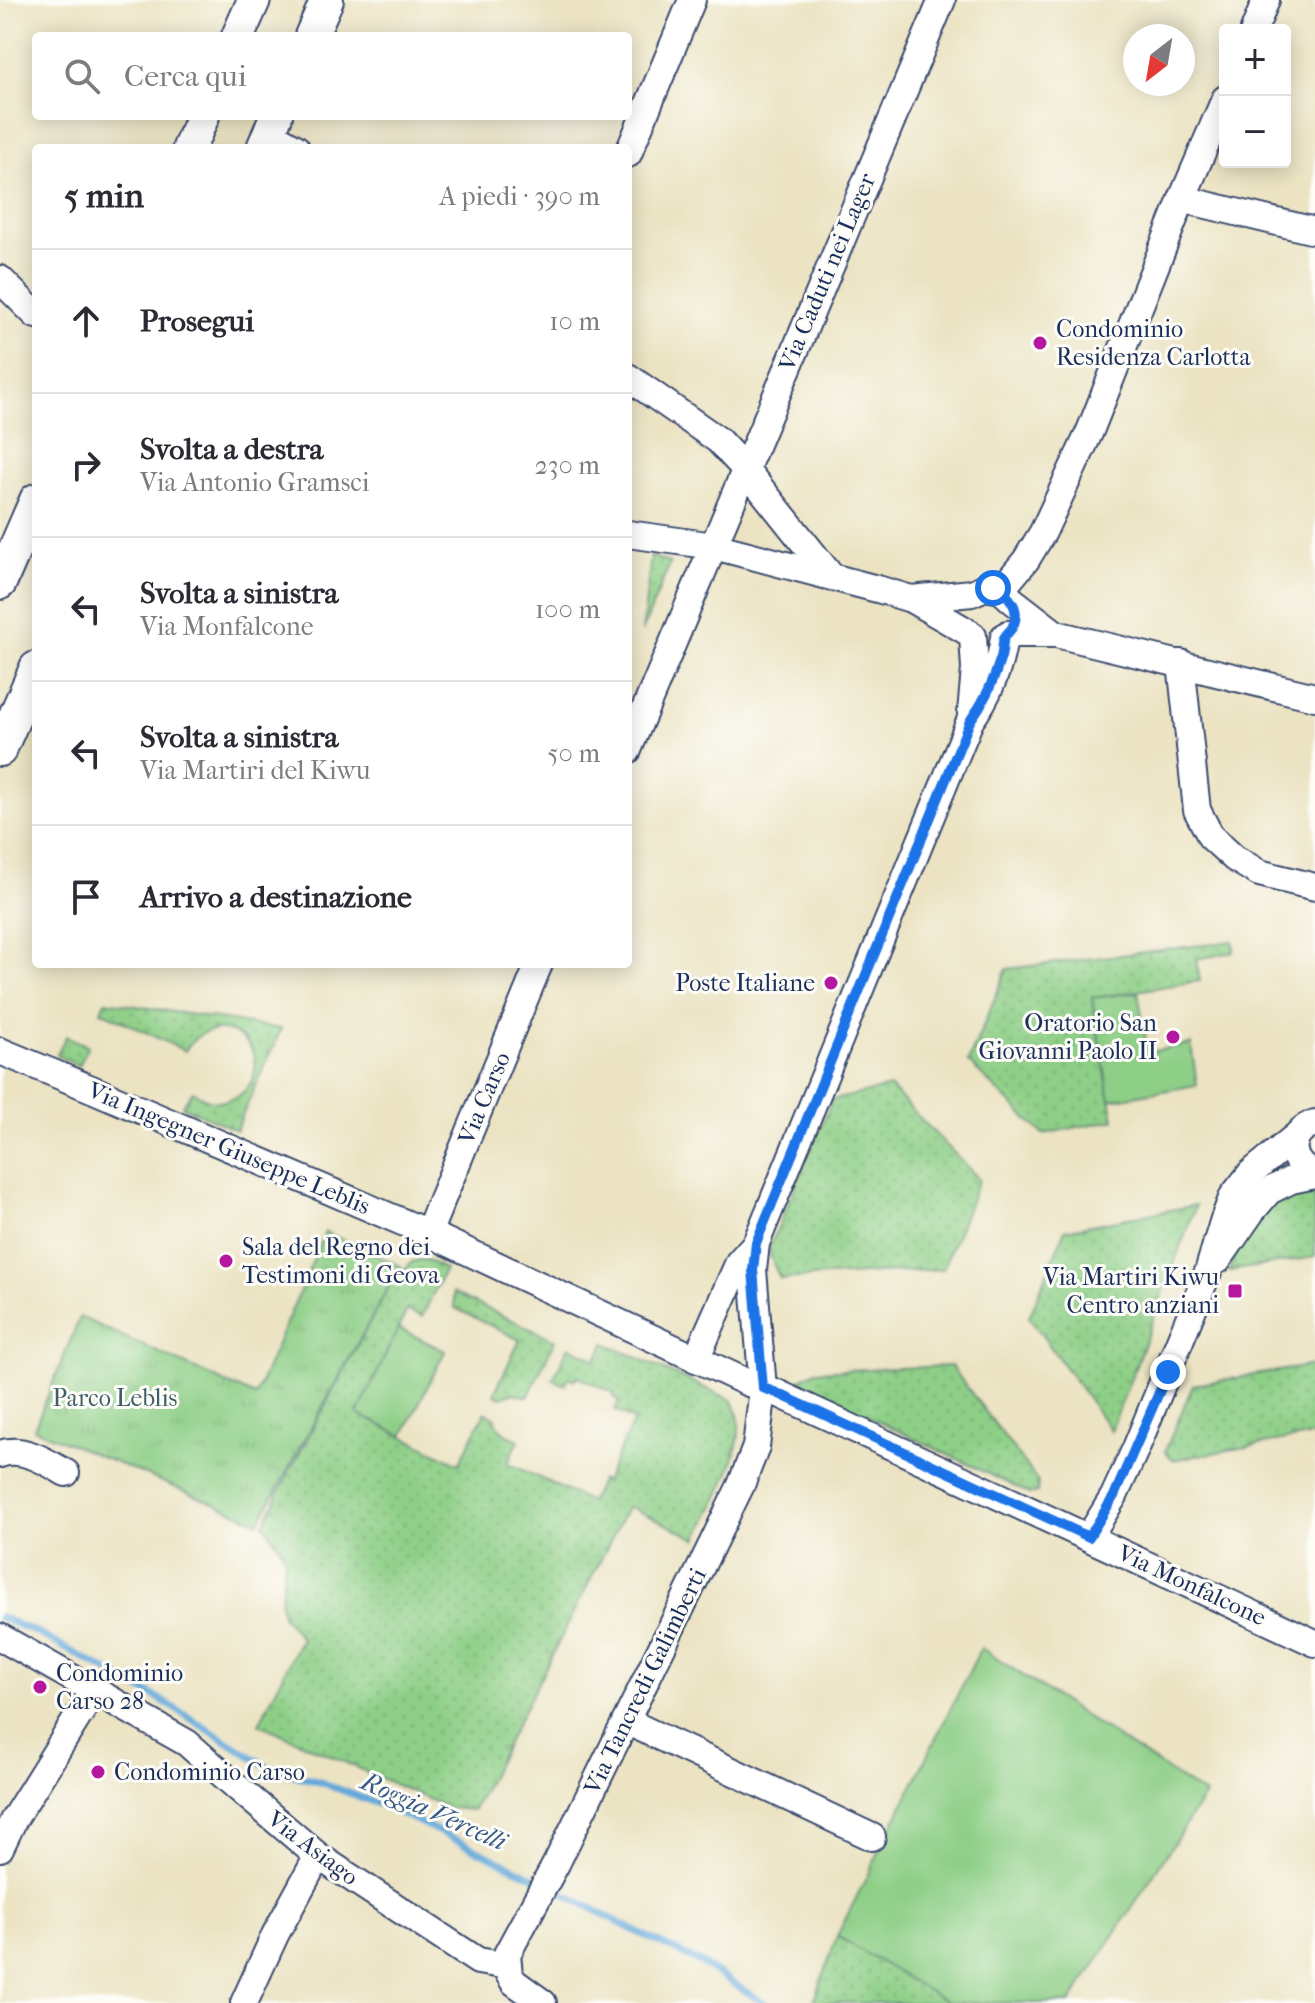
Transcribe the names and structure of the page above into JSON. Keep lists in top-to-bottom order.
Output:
{
  "streets": {
    "street": [
      "Via Caduti nei Lager",
      "Via Carso",
      "Via Ingegner Giuseppe Leblis",
      "Via Monfalcone",
      "Via Tancredi Galimberti",
      "Via Asiago"
    ]
  },
  "crossings": [
    ["Via Carso", "Via Ingegner Giuseppe Leblis"],
    ["Via Ingegner Giuseppe Leblis", "Via Monfalcone"],
    ["Via Ingegner Giuseppe Leblis", "Via Tancredi Galimberti"],
    ["Via Monfalcone", "Via Tancredi Galimberti"],
    ["Via Tancredi Galimberti", "Via Asiago"]
  ],
  "water": ["Roggia Vercelli"],
  "parks": ["Parco Leblis"],
  "places": {
    "other": [
      "Condominio Residenza Carlotta",
      "Poste Italiane",
      "Oratorio San Giovanni Paolo II",
      "Sala del Regno dei Testimoni di Geova",
      "Condominio Carso 28",
      "Condominio Carso"
    ],
    "transit": ["Via Martiri Kiwu Centro anziani"]
  },
  "north": "bottom left",
  "page": {
    "map_buttons": ["+", "−"],
    "search": "Cerca qui",
    "heading": ["5 min", "A piedi · 390 m"],
    "list": [
      ["Prosegui", "10 m"],
      ["Svolta a destra", "Via Antonio Gramsci", "230 m"],
      ["Svolta a sinistra", "Via Monfalcone", "100 m"],
      ["Svolta a sinistra", "Via Martiri del Kiwu", "50 m"],
      "Arrivo a destinazione"
    ]
  }
}
